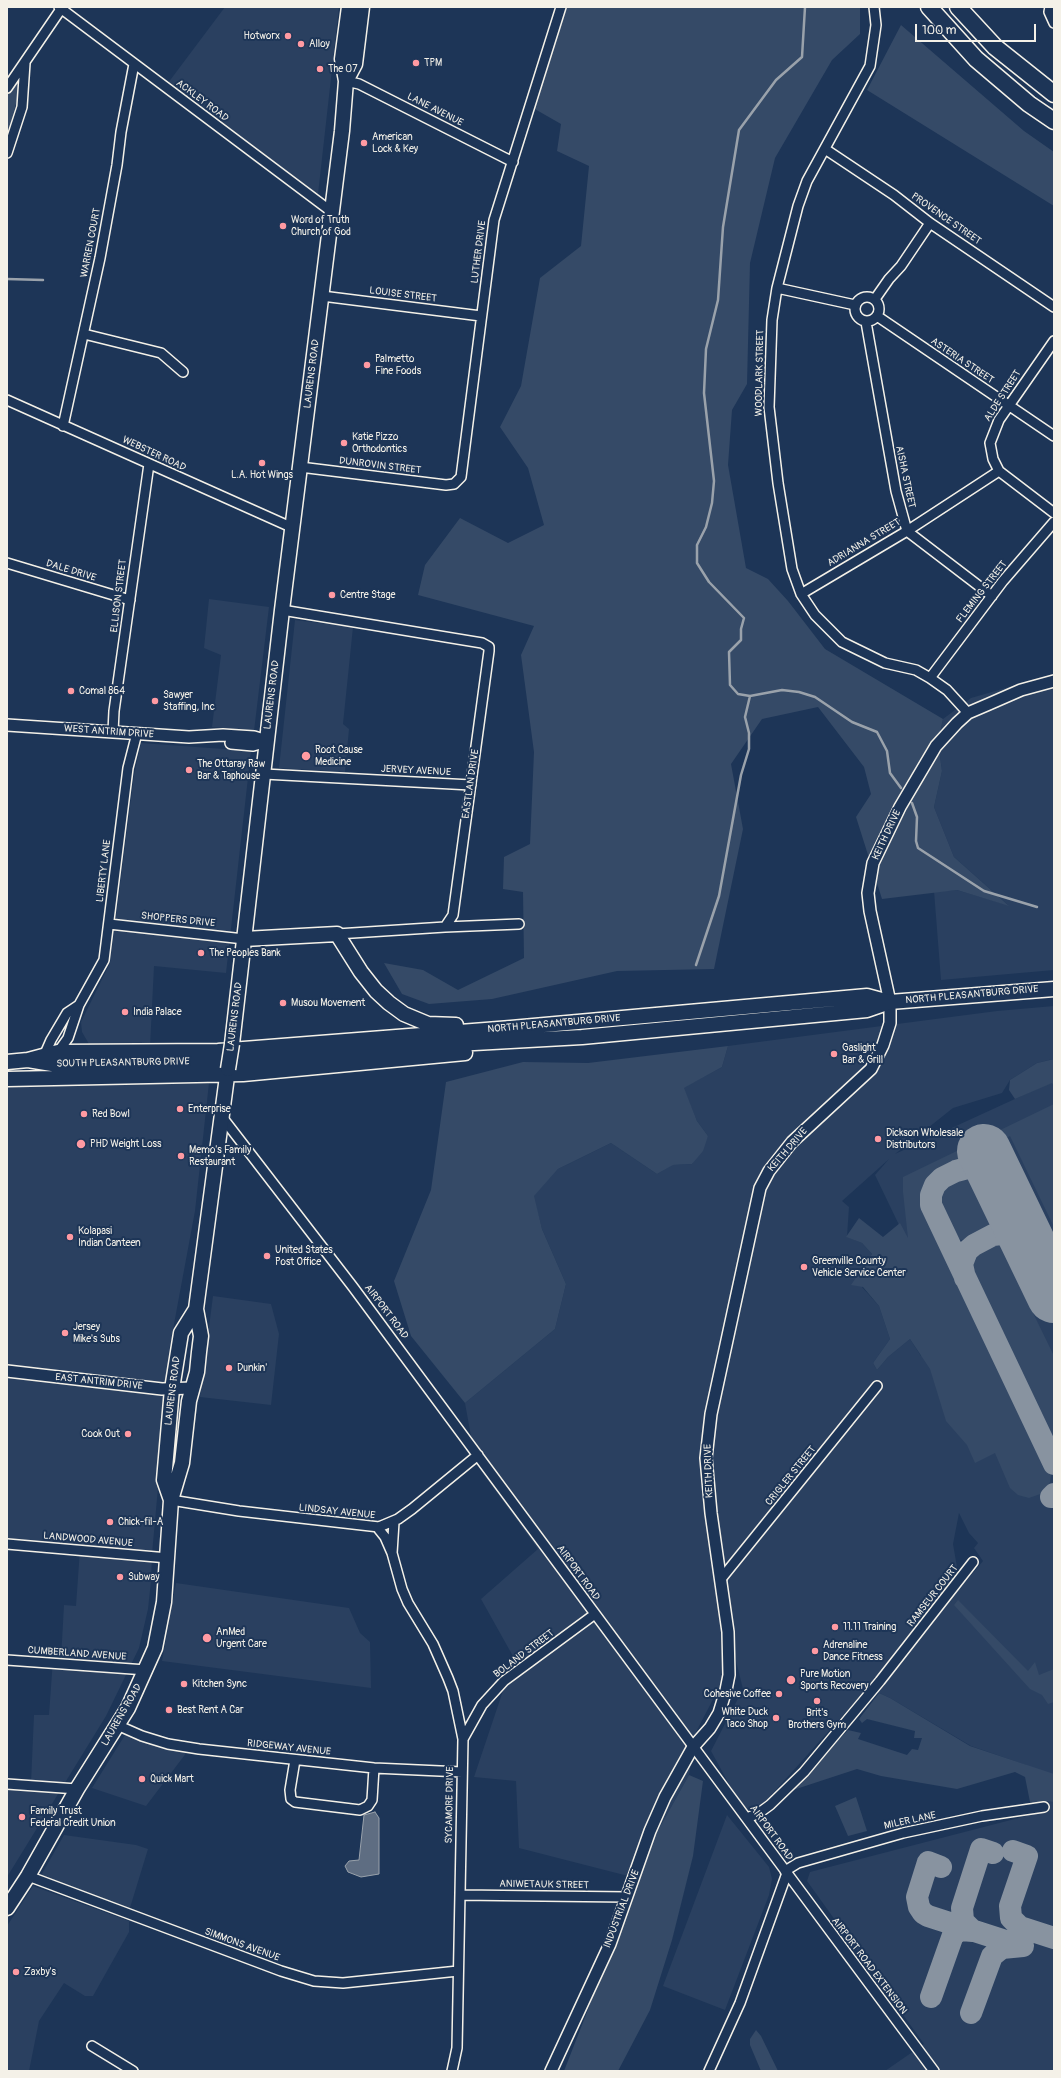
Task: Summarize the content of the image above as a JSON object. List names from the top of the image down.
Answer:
{
  "streets": {
    "main road": ["LAURENS ROAD", "NORTH PLEASANTBURG DRIVE", "SOUTH PLEASANTBURG DRIVE"],
    "street": [
      "ACKLEY ROAD",
      "LANE AVENUE",
      "PROVENCE STREET",
      "WARREN COURT",
      "LUTHER DRIVE",
      "LOUISE STREET",
      "ASTERIA STREET",
      "WOODLARK STREET",
      "ALDE STREET",
      "WEBSTER ROAD",
      "DUNROVIN STREET",
      "AISHA STREET",
      "ADRIANNA STREET",
      "DALE DRIVE",
      "FLEMING STREET",
      "ELLISON STREET",
      "WEST ANTRIM DRIVE",
      "JERVEY AVENUE",
      "EASTLAN DRIVE",
      "KEITH DRIVE",
      "LIBERTY LANE",
      "SHOPPERS DRIVE",
      "AIRPORT ROAD",
      "EAST ANTRIM DRIVE",
      "CRIGLER STREET",
      "LINDSAY AVENUE",
      "LANDWOOD AVENUE",
      "RAMSEUR COURT",
      "CUMBERLAND AVENUE",
      "BOLAND STREET",
      "RIDGEWAY AVENUE",
      "SYCAMORE DRIVE",
      "MILER LANE",
      "ANIWETAUK STREET",
      "INDUSTRIAL DRIVE",
      "SIMMONS AVENUE",
      "AIRPORT ROAD EXTENSION"
    ]
  },
  "crossings": [
    ["ACKLEY ROAD", "WARREN COURT"],
    ["ACKLEY ROAD", "LAURENS ROAD"],
    ["LANE AVENUE", "LUTHER DRIVE"],
    ["LANE AVENUE", "LAURENS ROAD"],
    ["PROVENCE STREET", "WOODLARK STREET"],
    ["WARREN COURT", "WEBSTER ROAD"],
    ["LUTHER DRIVE", "LOUISE STREET"],
    ["LUTHER DRIVE", "DUNROVIN STREET"],
    ["LOUISE STREET", "LAURENS ROAD"],
    ["ASTERIA STREET", "ALDE STREET"],
    ["ASTERIA STREET", "AISHA STREET"],
    ["WOODLARK STREET", "ADRIANNA STREET"],
    ["WOODLARK STREET", "FLEMING STREET"],
    ["WOODLARK STREET", "KEITH DRIVE"],
    ["LAURENS ROAD", "WEBSTER ROAD"],
    ["LAURENS ROAD", "DUNROVIN STREET"],
    ["LAURENS ROAD", "WEST ANTRIM DRIVE"],
    ["LAURENS ROAD", "JERVEY AVENUE"],
    ["LAURENS ROAD", "EASTLAN DRIVE"],
    ["LAURENS ROAD", "SHOPPERS DRIVE"],
    ["LAURENS ROAD", "NORTH PLEASANTBURG DRIVE"],
    ["LAURENS ROAD", "SOUTH PLEASANTBURG DRIVE"],
    ["LAURENS ROAD", "AIRPORT ROAD"],
    ["LAURENS ROAD", "EAST ANTRIM DRIVE"],
    ["LAURENS ROAD", "LINDSAY AVENUE"],
    ["LAURENS ROAD", "LANDWOOD AVENUE"],
    ["LAURENS ROAD", "CUMBERLAND AVENUE"],
    ["LAURENS ROAD", "RIDGEWAY AVENUE"],
    ["LAURENS ROAD", "SIMMONS AVENUE"],
    ["ALDE STREET", "ADRIANNA STREET"],
    ["WEBSTER ROAD", "ELLISON STREET"],
    ["AISHA STREET", "ADRIANNA STREET"],
    ["DALE DRIVE", "ELLISON STREET"],
    ["ELLISON STREET", "WEST ANTRIM DRIVE"],
    ["WEST ANTRIM DRIVE", "LIBERTY LANE"],
    ["JERVEY AVENUE", "EASTLAN DRIVE"],
    ["KEITH DRIVE", "NORTH PLEASANTBURG DRIVE"],
    ["KEITH DRIVE", "AIRPORT ROAD"],
    ["KEITH DRIVE", "CRIGLER STREET"],
    ["KEITH DRIVE", "INDUSTRIAL DRIVE"],
    ["LIBERTY LANE", "SHOPPERS DRIVE"],
    ["LIBERTY LANE", "SOUTH PLEASANTBURG DRIVE"],
    ["NORTH PLEASANTBURG DRIVE", "SOUTH PLEASANTBURG DRIVE"],
    ["AIRPORT ROAD", "LINDSAY AVENUE"],
    ["AIRPORT ROAD", "RAMSEUR COURT"],
    ["AIRPORT ROAD", "BOLAND STREET"],
    ["AIRPORT ROAD", "MILER LANE"],
    ["AIRPORT ROAD", "INDUSTRIAL DRIVE"],
    ["AIRPORT ROAD", "AIRPORT ROAD EXTENSION"],
    ["LINDSAY AVENUE", "SYCAMORE DRIVE"],
    ["BOLAND STREET", "SYCAMORE DRIVE"],
    ["RIDGEWAY AVENUE", "SYCAMORE DRIVE"],
    ["SYCAMORE DRIVE", "ANIWETAUK STREET"],
    ["SYCAMORE DRIVE", "SIMMONS AVENUE"],
    ["MILER LANE", "AIRPORT ROAD EXTENSION"],
    ["ANIWETAUK STREET", "INDUSTRIAL DRIVE"]
  ],
  "places": [
    "Hotworx",
    "Alloy",
    "TPM",
    "The 07",
    "American Lock & Key",
    "Word of Truth Church of God",
    "Palmetto Fine Foods",
    "Katie Pizzo Orthodontics",
    "L.A. Hot Wings",
    "Centre Stage",
    "Comal 864",
    "Sawyer Staffing, Inc",
    "Root Cause Medicine",
    "The Ottaray Raw Bar & Taphouse",
    "The Peoples Bank",
    "Musou Movement",
    "India Palace",
    "Gaslight Bar & Grill",
    "Enterprise",
    "Red Bowl",
    "Dickson Wholesale Distributors",
    "PHD Weight Loss",
    "Memo's Family Restaurant",
    "Kolapasi Indian Canteen",
    "United States Post Office",
    "Greenville County Vehicle Service Center",
    "Jersey Mike's Subs",
    "Dunkin'",
    "Cook Out",
    "Chick-fil-A",
    "Subway",
    "11.11 Training",
    "AnMed Urgent Care",
    "Adrenaline Dance Fitness",
    "Pure Motion Sports Recovery",
    "Kitchen Sync",
    "Cohesive Coffee",
    "Brit's Brothers Gym",
    "Best Rent A Car",
    "White Duck Taco Shop",
    "Quick Mart",
    "Family Trust Federal Credit Union",
    "Zaxby's"
  ],
  "scale_bar": "100 m"
}
